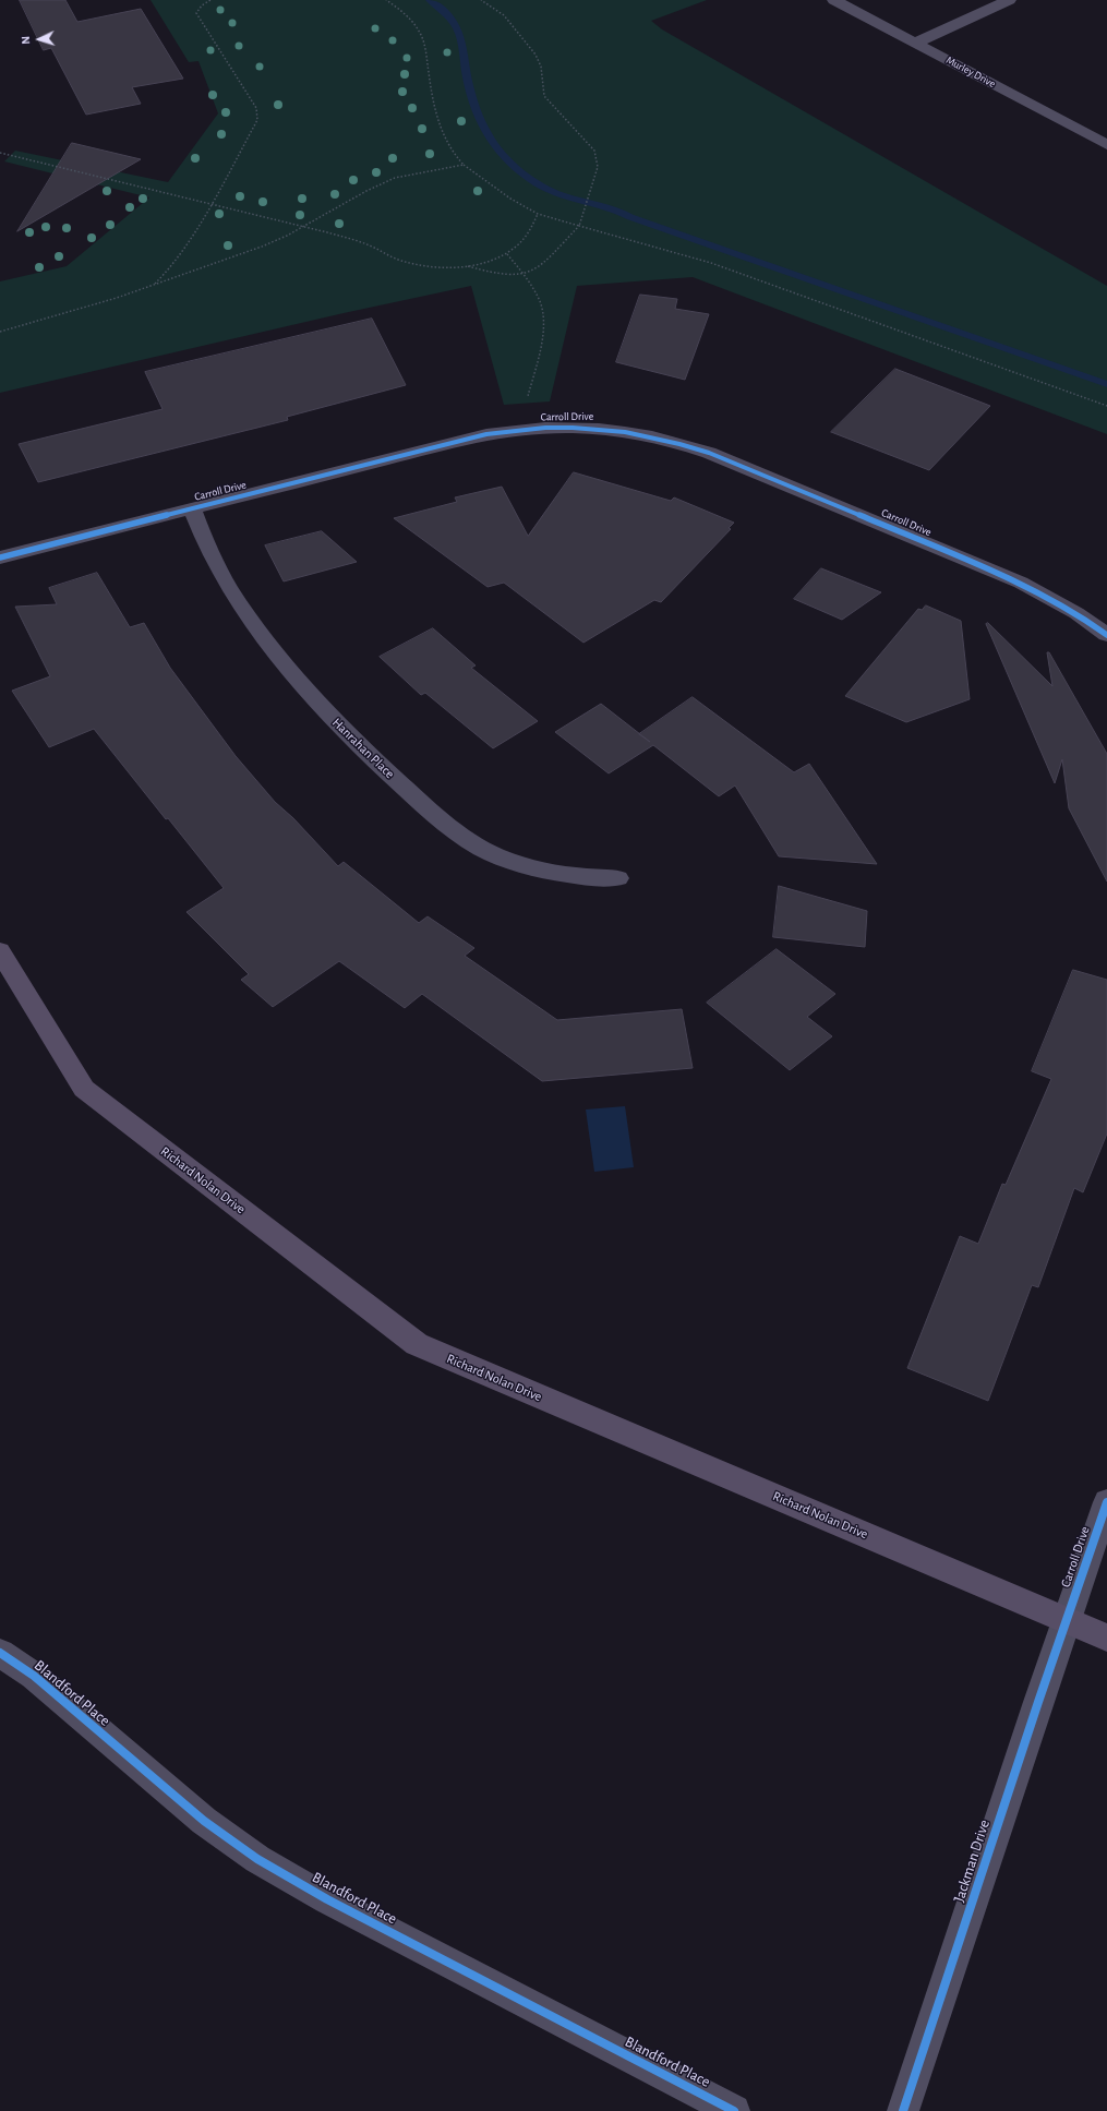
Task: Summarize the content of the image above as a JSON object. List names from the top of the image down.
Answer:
{
  "streets": {
    "main road": ["Richard Nolan Drive"],
    "street": [
      "Murley Drive",
      "Carroll Drive",
      "Hanrahan Place",
      "Blandford Place",
      "Jackman Drive"
    ]
  },
  "crossings": [
    ["Carroll Drive", "Hanrahan Place"],
    ["Carroll Drive", "Richard Nolan Drive"],
    ["Carroll Drive", "Jackman Drive"],
    ["Richard Nolan Drive", "Jackman Drive"]
  ],
  "north": "left"
}
